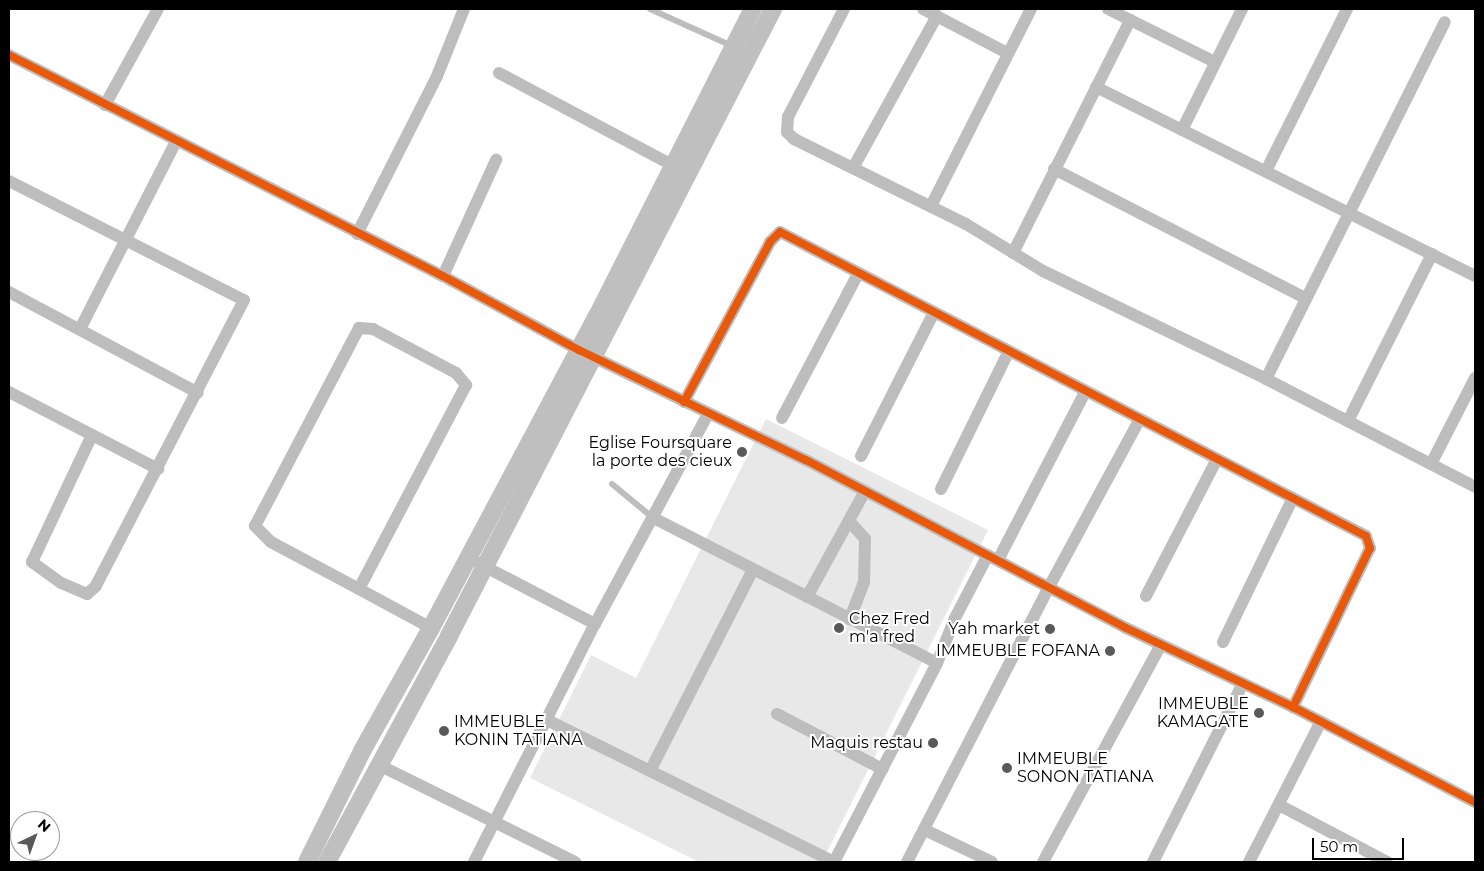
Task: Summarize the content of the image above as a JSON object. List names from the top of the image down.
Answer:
{
  "places": [
    "Eglise Foursquare la porte des cieux",
    "Chez Fred m'a fred",
    "Yah market",
    "IMMEUBLE FOFANA",
    "IMMEUBLE KAMAGATE",
    "IMMEUBLE KONIN TATIANA",
    "Maquis restau",
    "IMMEUBLE SONON TATIANA"
  ],
  "scale_bar": "50 m",
  "north": "top right"
}
